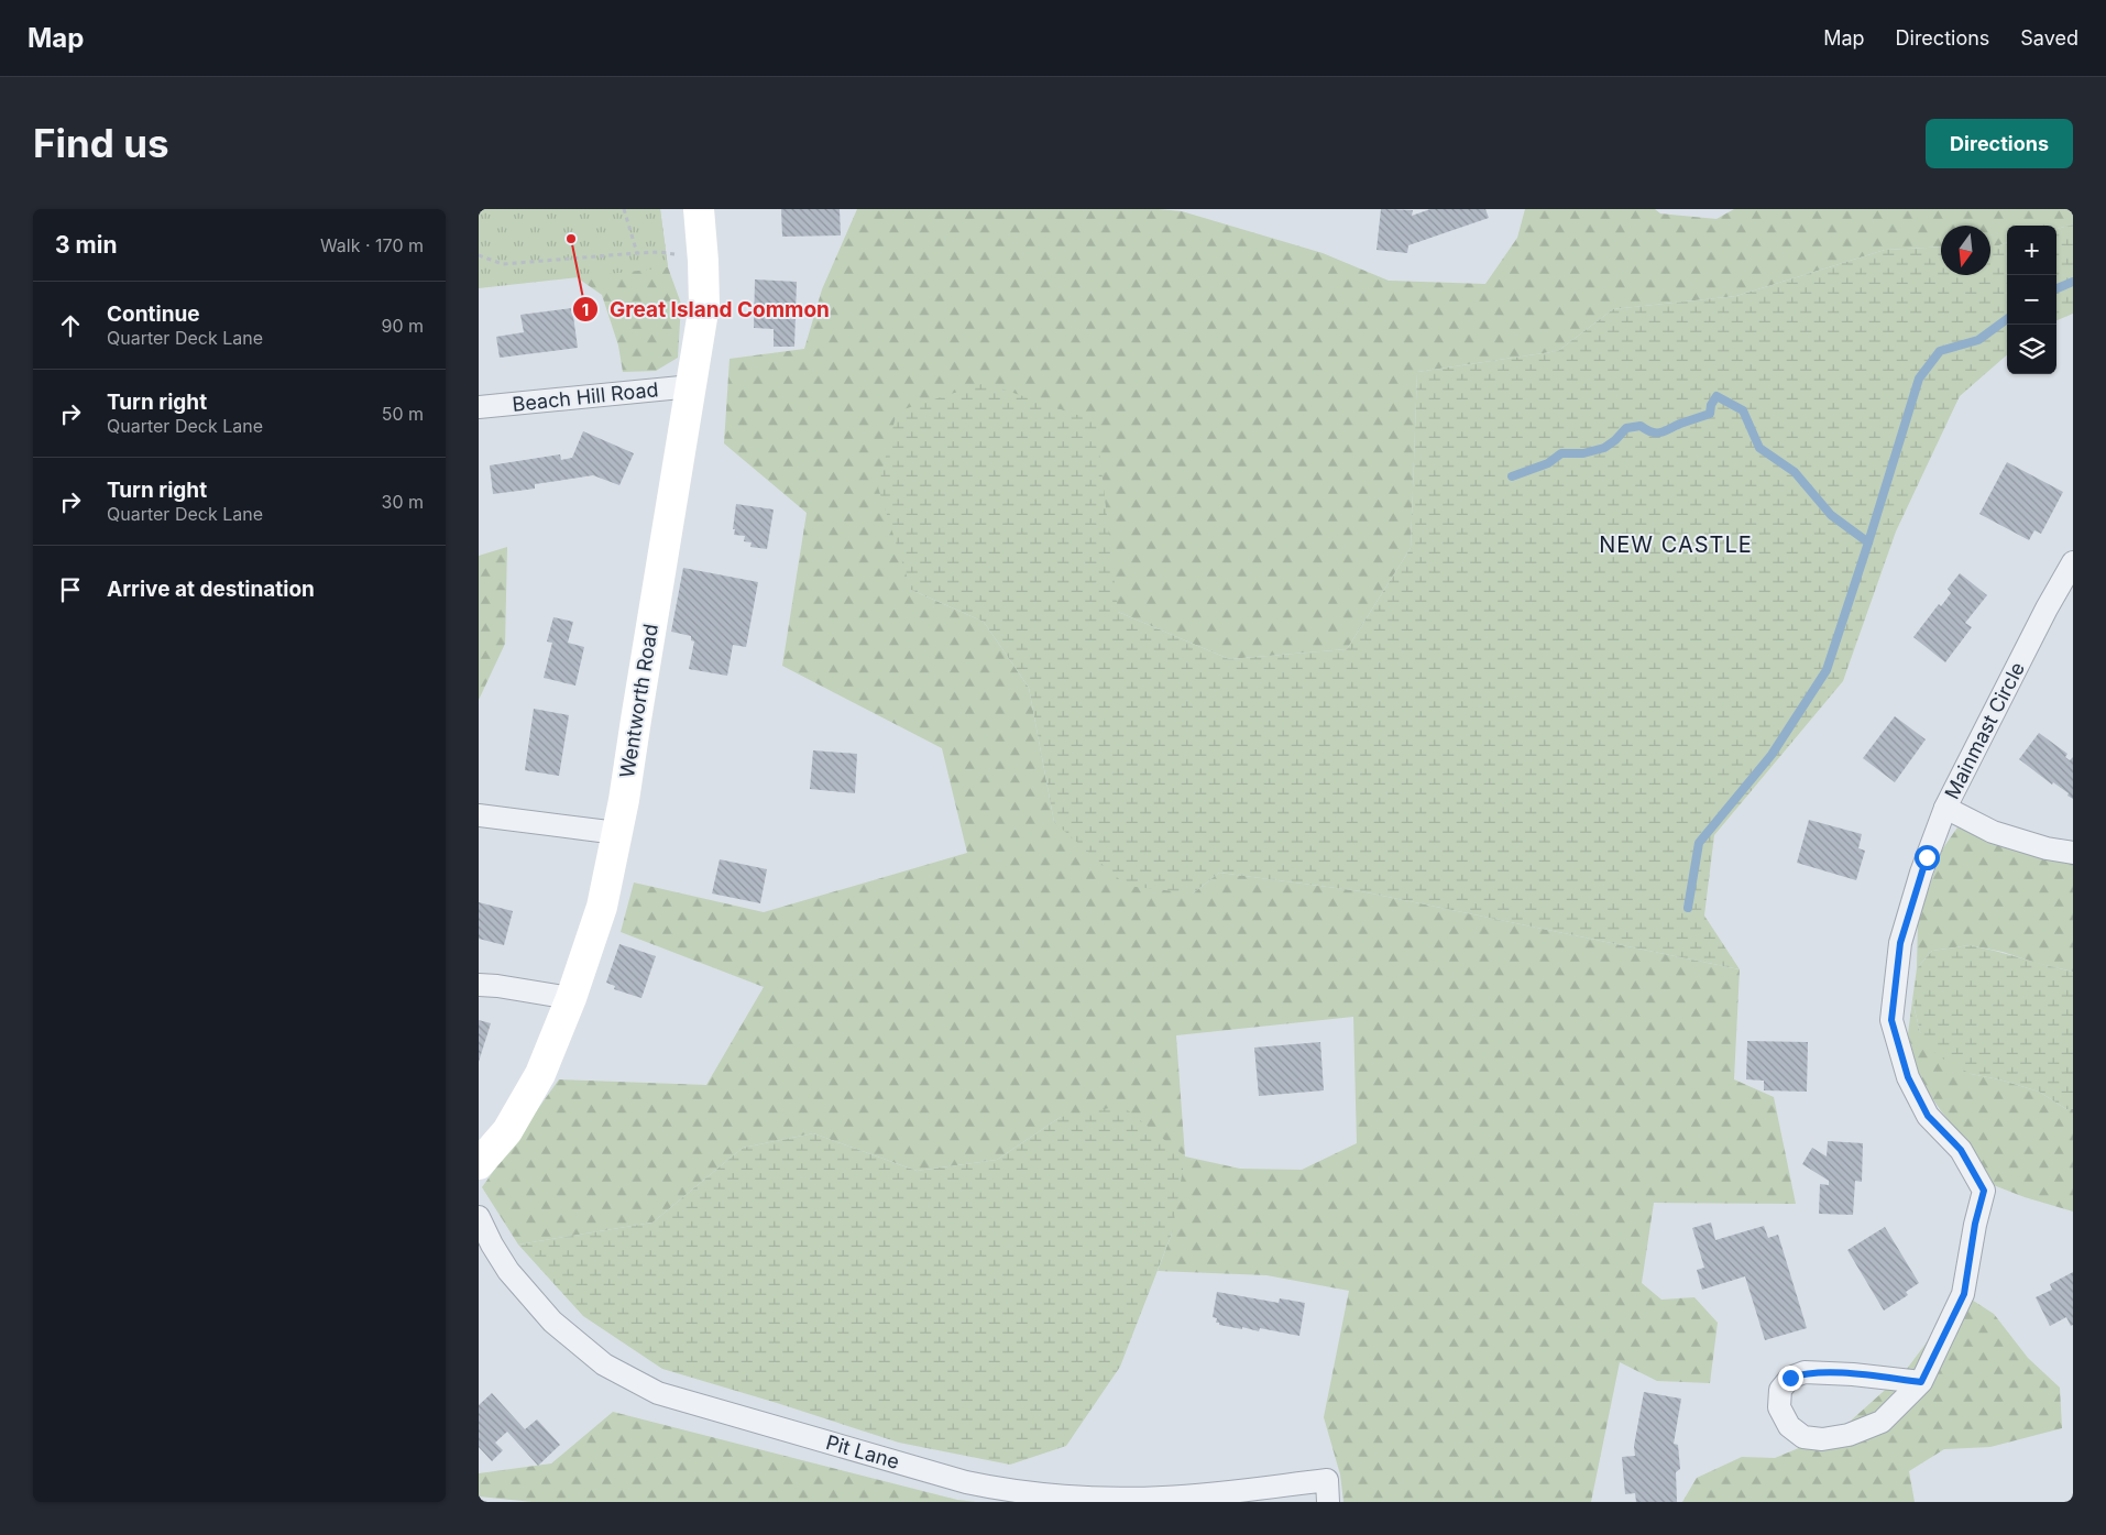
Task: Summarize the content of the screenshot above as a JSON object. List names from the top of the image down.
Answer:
{
  "streets": {
    "main road": ["Wentworth Road"],
    "street": ["Beach Hill Road", "Mainmast Circle", "Pit Lane"]
  },
  "crossings": [
    ["Beach Hill Road", "Wentworth Road"]
  ],
  "districts": ["NEW CASTLE"],
  "places": ["Great Island Common"],
  "north": "bottom",
  "page": {
    "header": "Map",
    "nav": ["Map", "Directions", "Saved"],
    "buttons": "Directions",
    "title": "Find us",
    "heading": ["3 min", "Walk · 170 m"],
    "map_buttons": ["+", "−"],
    "list": [
      ["Continue", "Quarter Deck Lane", "90 m"],
      ["Turn right", "Quarter Deck Lane", "50 m"],
      ["Turn right", "Quarter Deck Lane", "30 m"],
      "Arrive at destination"
    ]
  }
}
